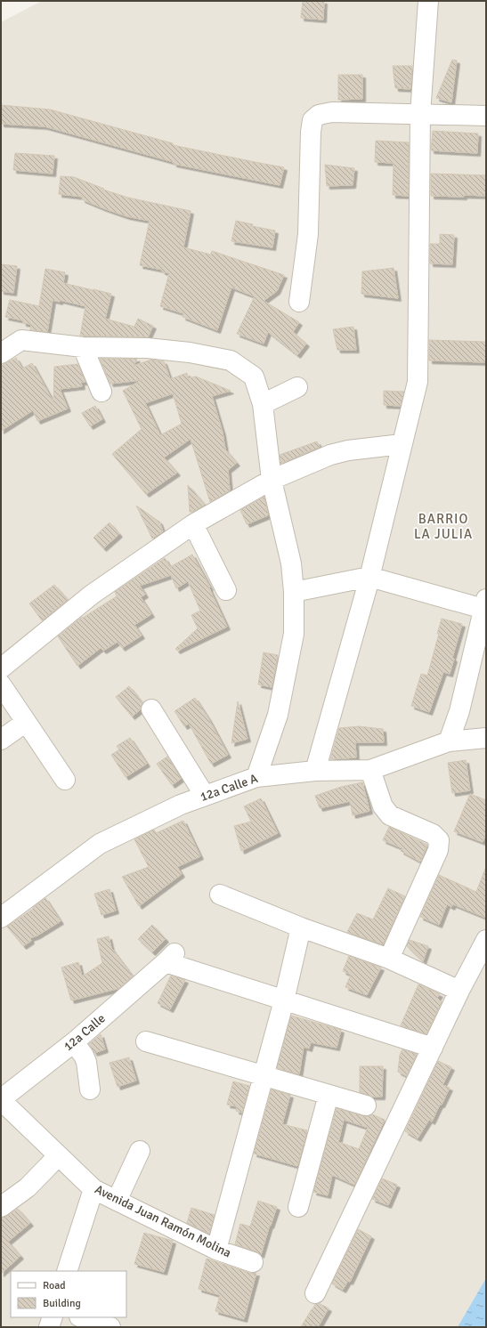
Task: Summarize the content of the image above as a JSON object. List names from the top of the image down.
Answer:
{
  "streets": {
    "street": ["12a Calle A", "12a Calle", "Avenida Juan Ramón Molina"]
  },
  "crossings": [
    ["12a Calle", "Avenida Juan Ramón Molina"]
  ],
  "districts": ["BARRIO LA JULIA"],
  "legend": ["Road", "Building"]
}
